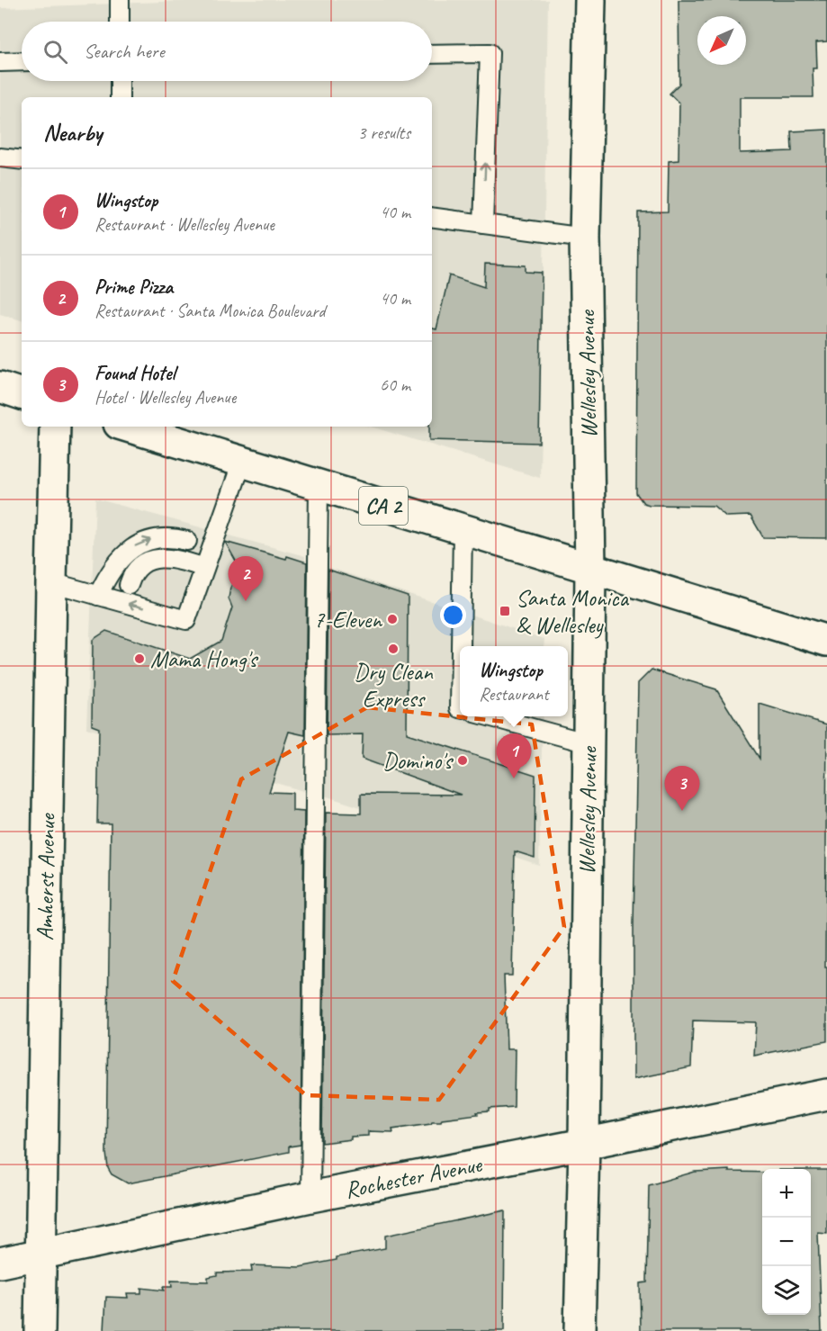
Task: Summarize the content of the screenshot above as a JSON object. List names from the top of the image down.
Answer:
{
  "streets": {
    "street": [
      "Wellesley Avenue",
      "CA 2",
      "Amherst Avenue",
      "Rochester Avenue"
    ]
  },
  "crossings": [
    ["Wellesley Avenue", "CA 2"],
    ["Wellesley Avenue", "Rochester Avenue"],
    ["Amherst Avenue", "Rochester Avenue"]
  ],
  "places": {
    "transit": ["Santa Monica & Wellesley"],
    "other": [
      "7-Eleven",
      "Dry Clean Express",
      "Mama Hong's",
      "Domino's"
    ]
  },
  "north": "bottom left",
  "page": {
    "search": "Search here",
    "heading": ["Nearby", "3 results"],
    "list": [
      {
        "mark": "1",
        "name": "Wingstop",
        "note": "Restaurant · Wellesley Avenue",
        "value": "40 m"
      },
      {
        "mark": "2",
        "name": "Prime Pizza",
        "note": "Restaurant · Santa Monica Boulevard",
        "value": "40 m"
      },
      {
        "mark": "3",
        "name": "Found Hotel",
        "note": "Hotel · Wellesley Avenue",
        "value": "60 m"
      }
    ],
    "pins": ["2", "1", "3"],
    "popup": ["Wingstop", "Restaurant"],
    "map_buttons": ["+", "−"]
  }
}
